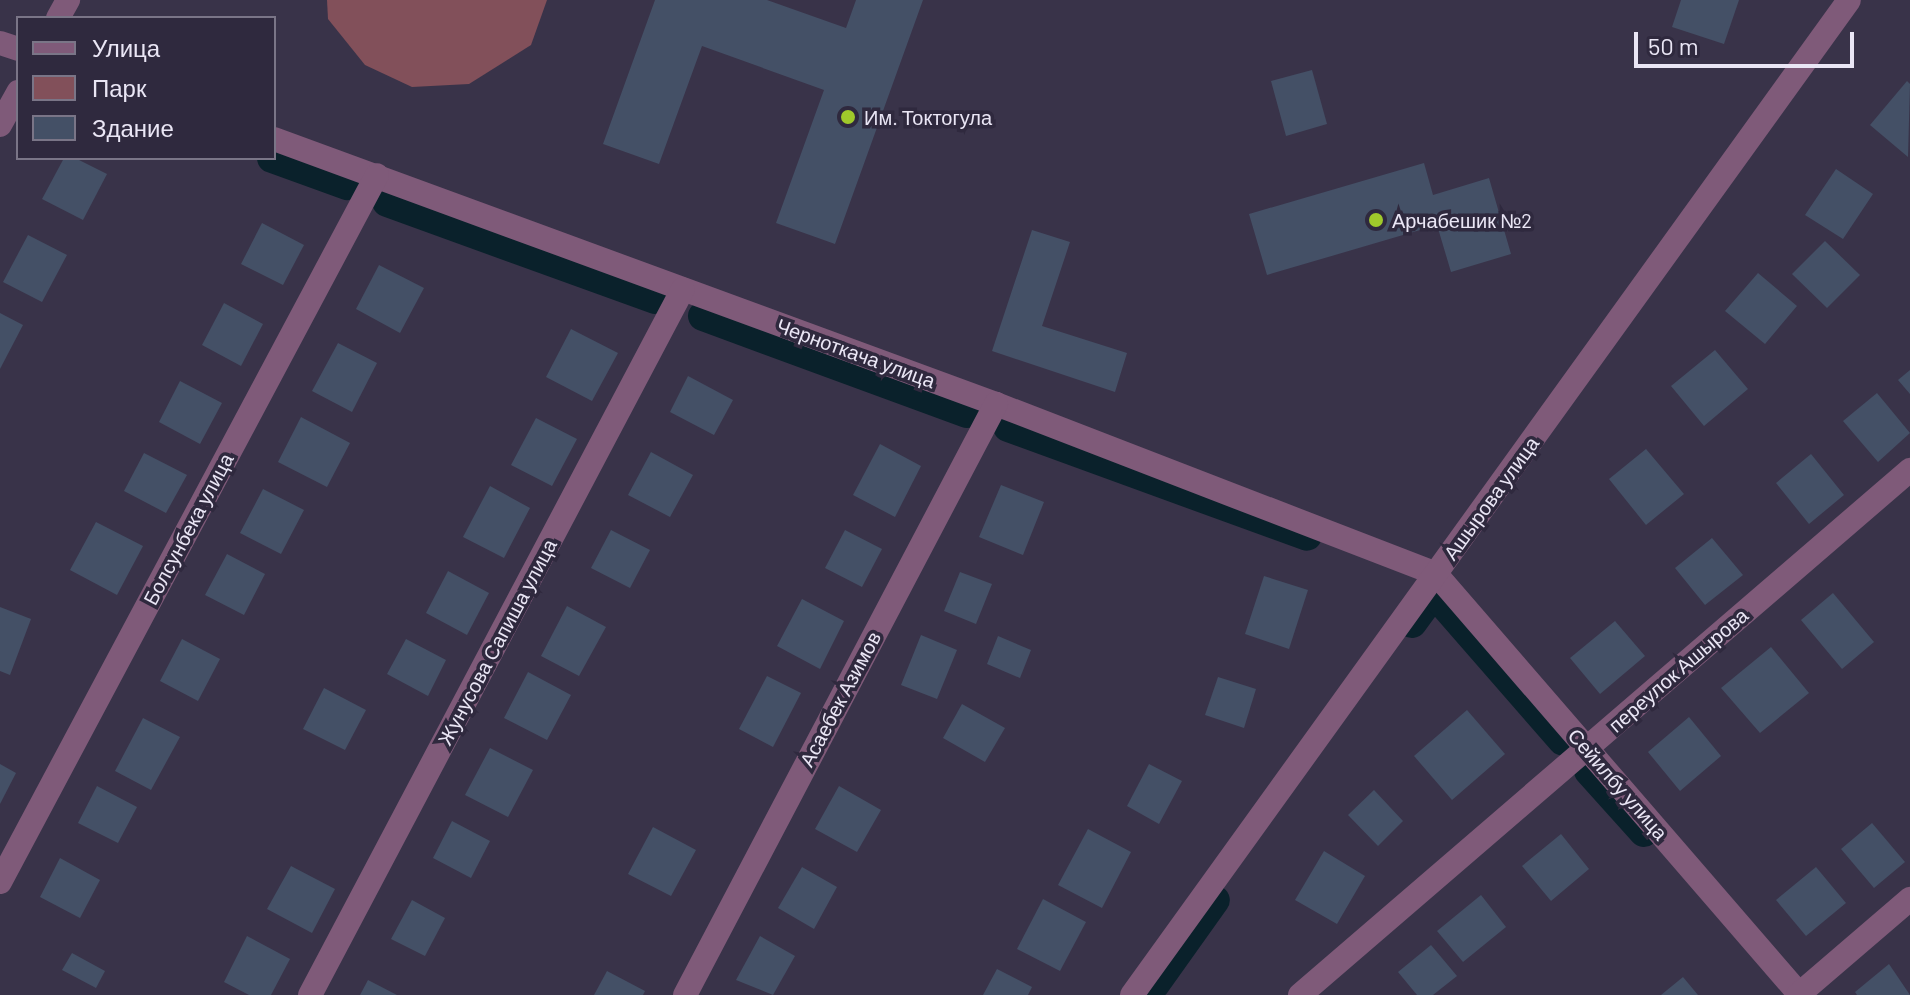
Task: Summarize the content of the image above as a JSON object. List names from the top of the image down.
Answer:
{
  "streets": {
    "street": [
      "Черноткача улица",
      "Ашырова улица",
      "Болсунбека улица",
      "Жунусова Сапиша улица",
      "переулок Ашырова",
      "Асаебек Азимов",
      "Сейилбу улица"
    ]
  },
  "crossings": [
    ["Черноткача улица", "Ашырова улица"],
    ["Черноткача улица", "Болсунбека улица"],
    ["Черноткача улица", "Жунусова Сапиша улица"],
    ["Черноткача улица", "Асаебек Азимов"],
    ["Черноткача улица", "Сейилбу улица"],
    ["Ашырова улица", "Сейилбу улица"],
    ["переулок Ашырова", "Сейилбу улица"]
  ],
  "places": ["Им. Токтогула", "Арчабешик №2"],
  "legend": ["Улица", "Парк", "Здание"],
  "scale_bar": "50 m"
}
